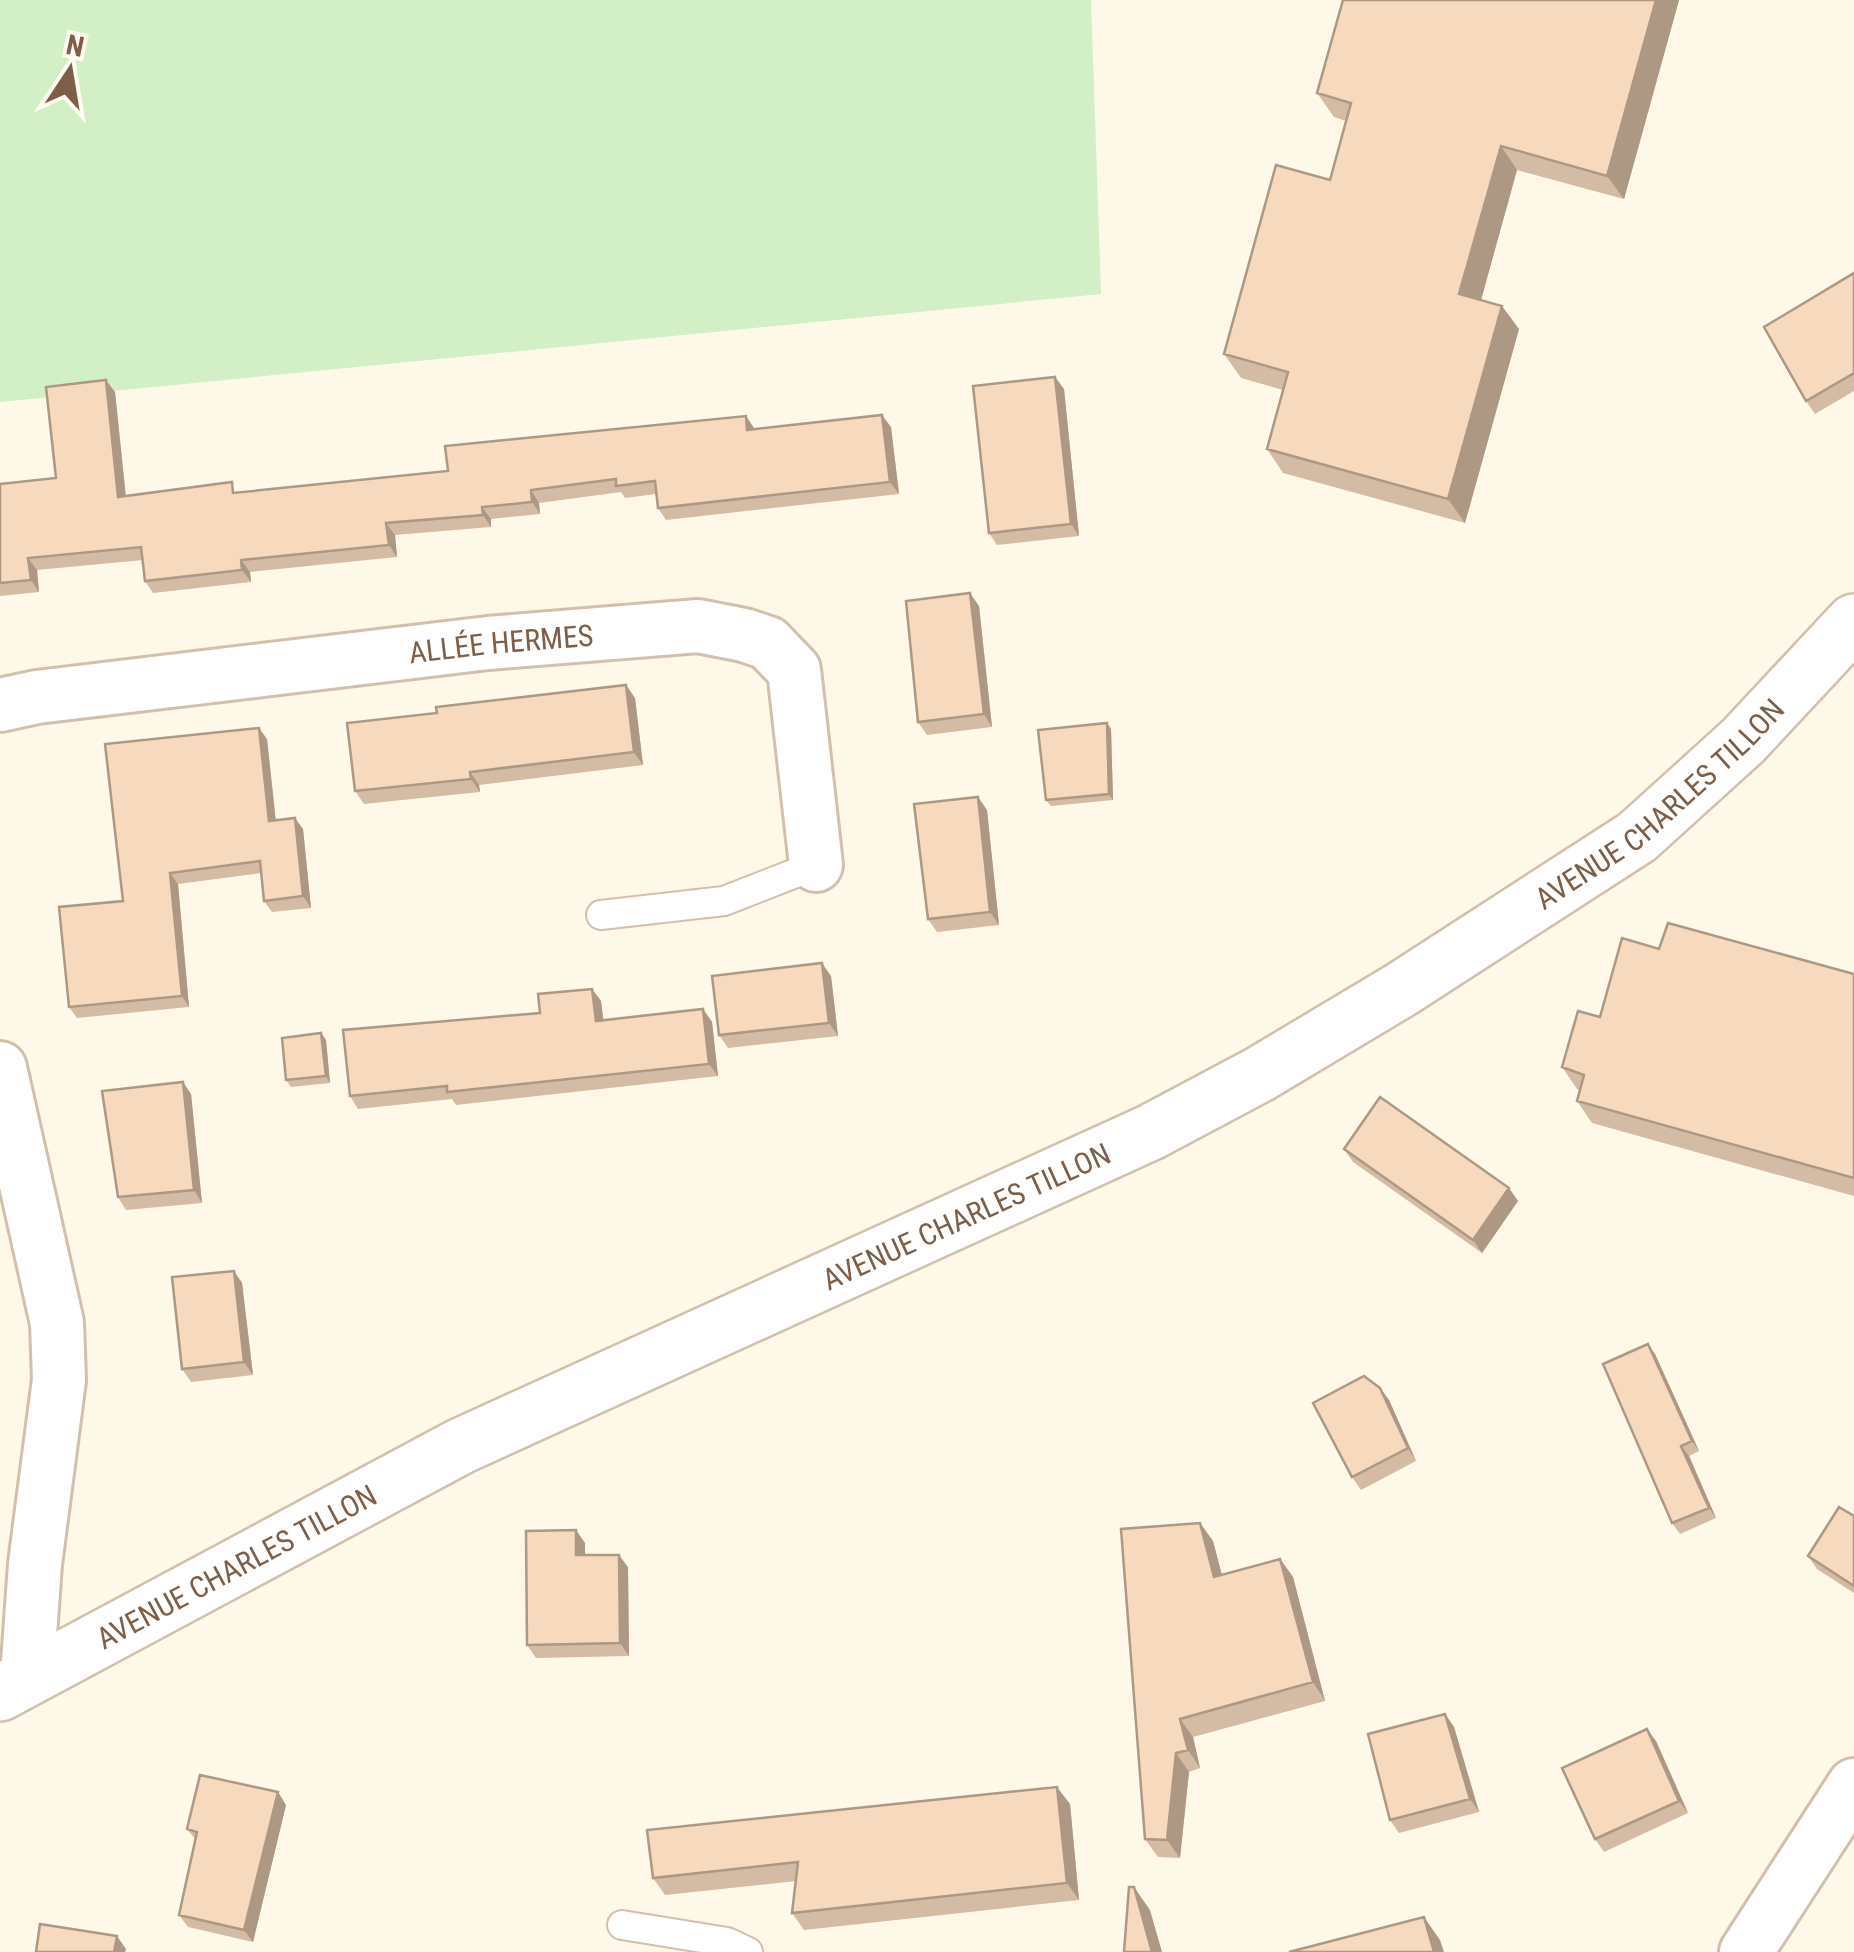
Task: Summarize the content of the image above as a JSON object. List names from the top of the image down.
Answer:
{
  "streets": {
    "street": ["ALLÉE HERMES", "AVENUE CHARLES TILLON"]
  },
  "north": "top"
}
